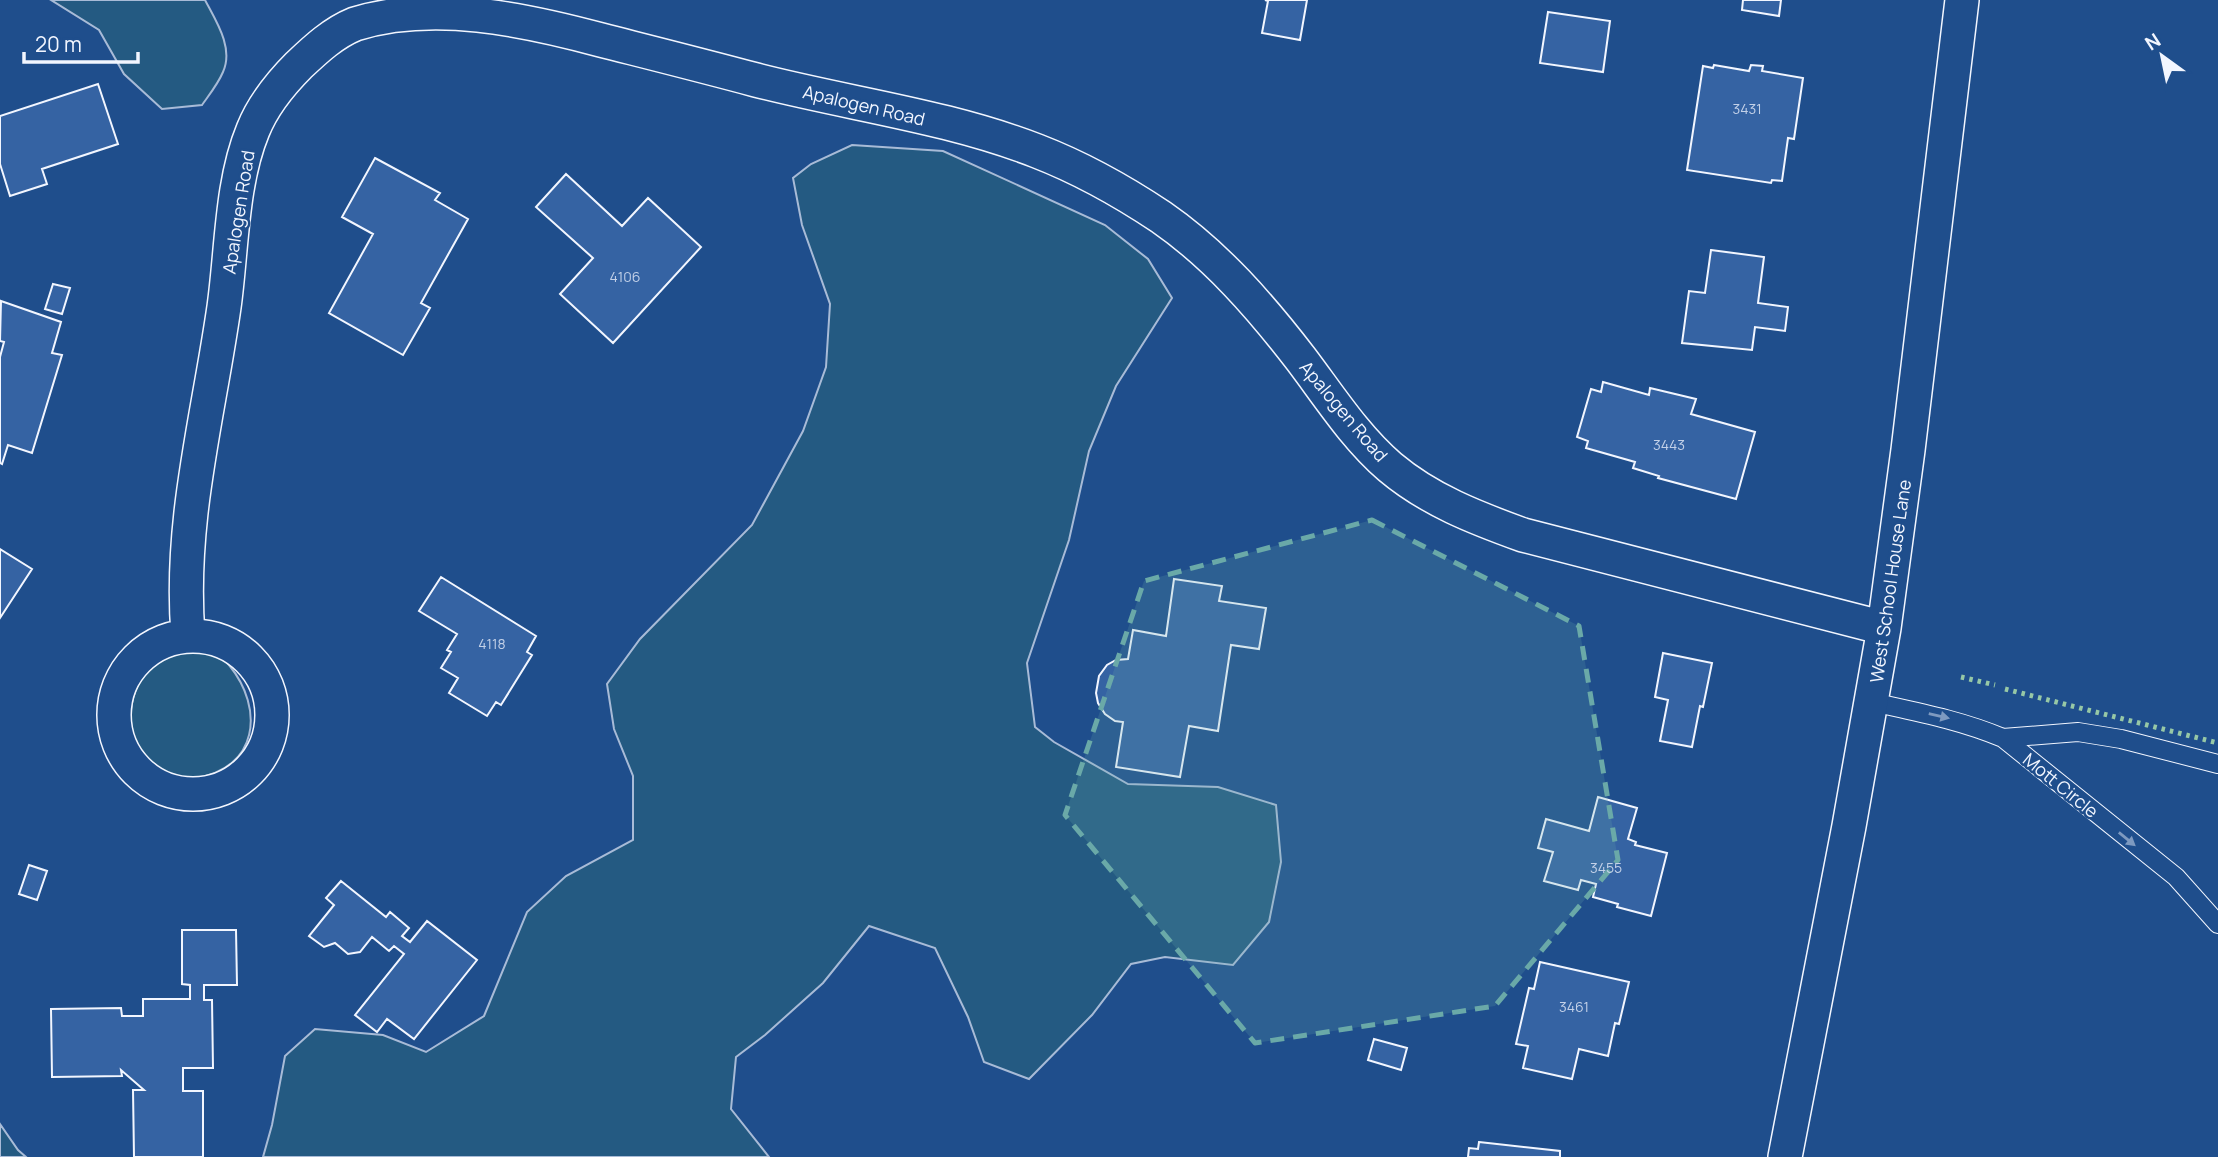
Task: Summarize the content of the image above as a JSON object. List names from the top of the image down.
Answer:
{
  "streets": {
    "street": ["Apalogen Road", "West School House Lane"],
    "lane": ["Mott Circle"]
  },
  "crossings": [
    ["Apalogen Road", "West School House Lane"],
    ["West School House Lane", "Mott Circle"]
  ],
  "one_way": ["Mott Circle"],
  "house_numbers": [
    "3431",
    "4106",
    "3443",
    "4118",
    "3455",
    "3461"
  ],
  "scale_bar": "20 m",
  "north": "top left"
}
